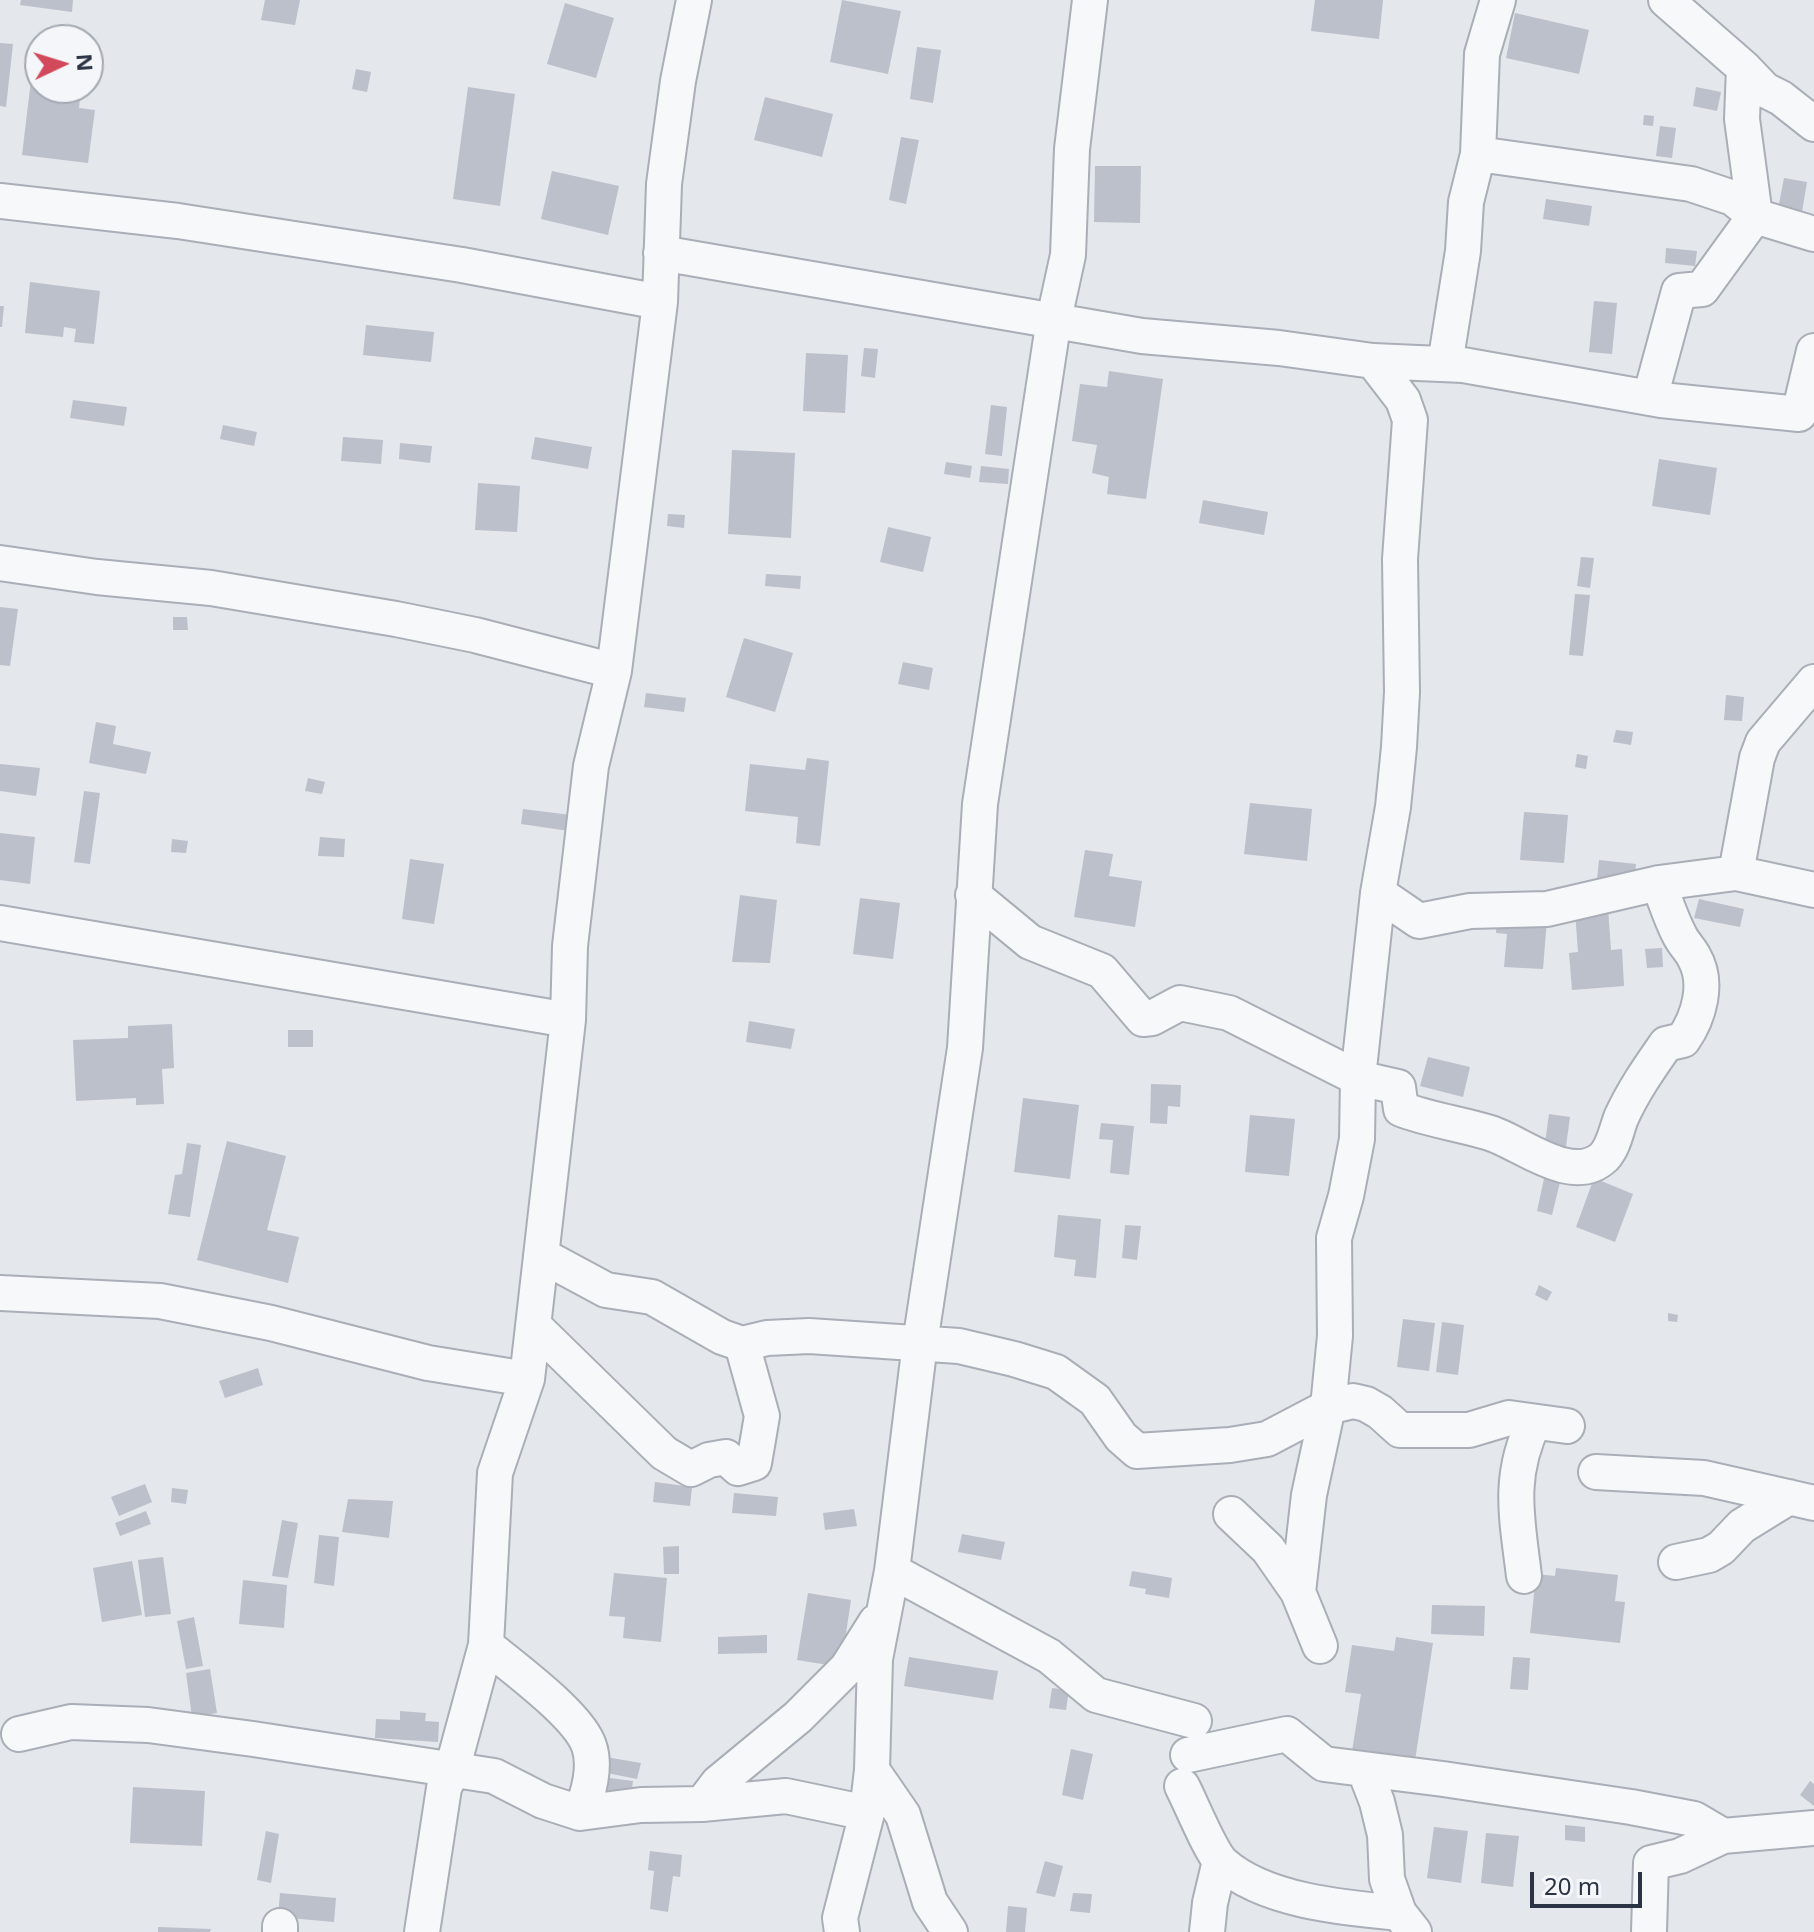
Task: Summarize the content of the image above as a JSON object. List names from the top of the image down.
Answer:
{
  "scale_bar": "20 m",
  "north": "right"
}
